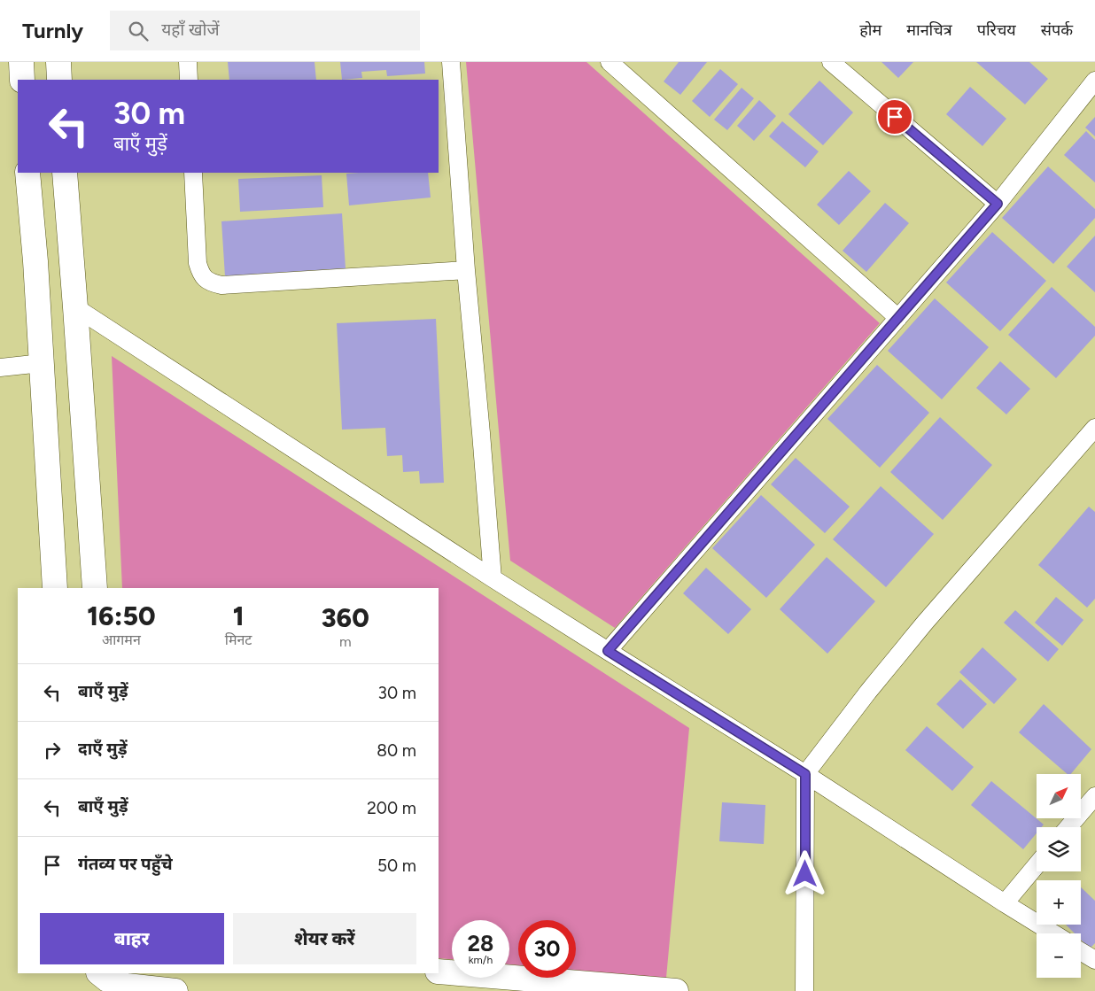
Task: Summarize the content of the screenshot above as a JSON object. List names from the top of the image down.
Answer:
{
  "north": "top right",
  "page": {
    "header": "Turnly",
    "search": "यहाँ खोजें",
    "nav": [
      "होम",
      "मानचित्र",
      "परिचय",
      "संपर्क"
    ],
    "turn": ["30 m", "बाएँ मुड़ें"],
    "eta": [
      "16:50",
      "आगमन",
      "1",
      "मिनट",
      "360",
      "m"
    ],
    "list": [
      {
        "name": "बाएँ मुड़ें",
        "value": "30 m"
      },
      {
        "name": "दाएँ मुड़ें",
        "value": "80 m"
      },
      {
        "name": "बाएँ मुड़ें",
        "value": "200 m"
      },
      {
        "name": "गंतव्य पर पहुँचे",
        "value": "50 m"
      }
    ],
    "map_buttons": ["+", "−"],
    "buttons": ["बाहर", "शेयर करें"],
    "speed": "28 km/h",
    "limit": "30"
  }
}
